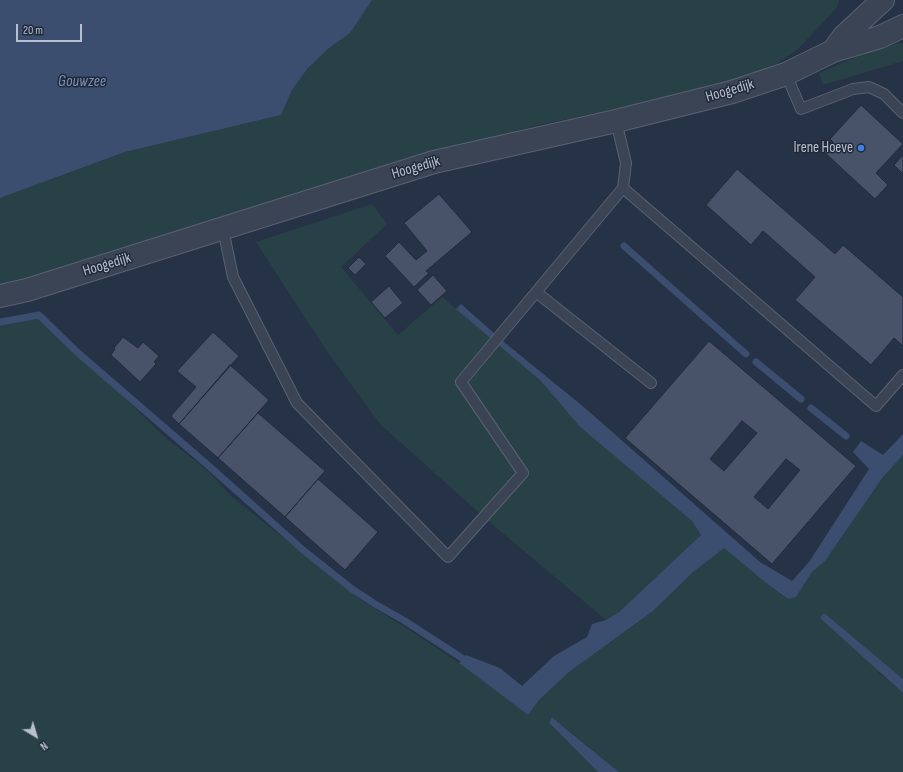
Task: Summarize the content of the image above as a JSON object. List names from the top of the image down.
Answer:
{
  "streets": {
    "street": ["Hoogedijk"]
  },
  "water": ["Gouwzee"],
  "places": ["Irene Hoeve"],
  "scale_bar": "20 m",
  "north": "bottom right"
}
